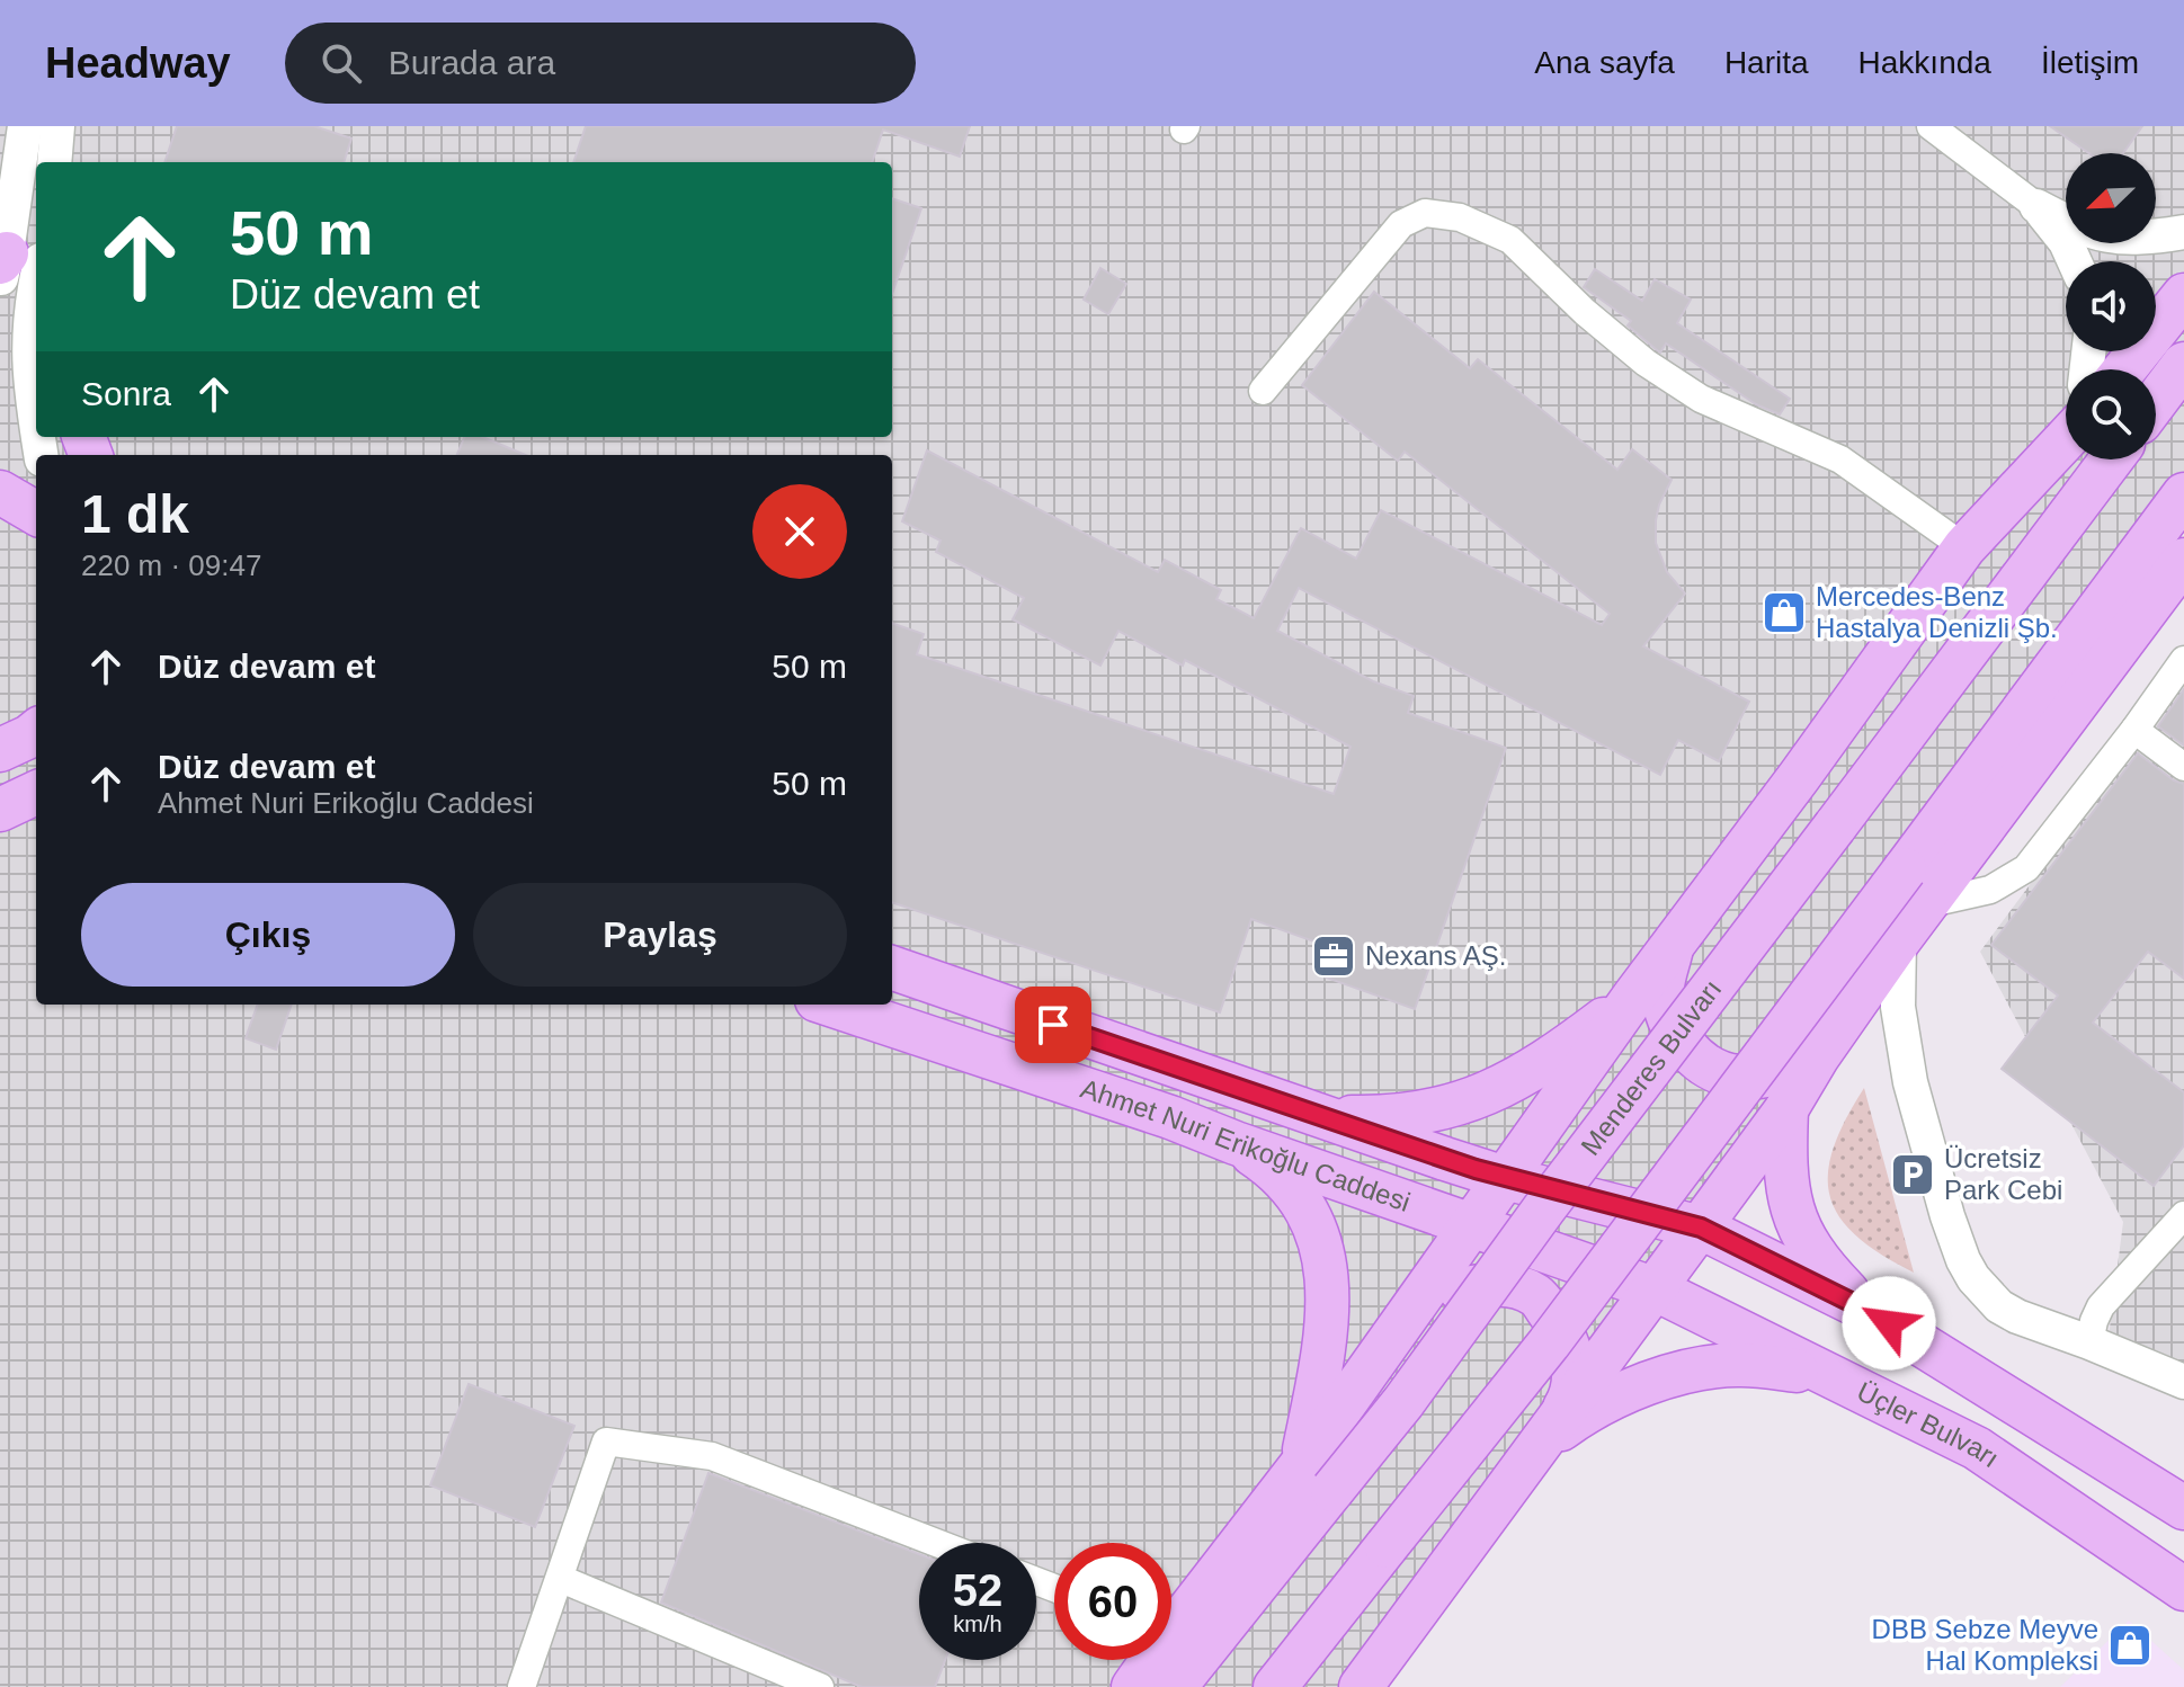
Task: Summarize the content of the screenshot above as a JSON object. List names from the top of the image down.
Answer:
{
  "streets": {
    "main road": ["Menderes Bulvarı", "Ahmet Nuri Erikoğlu Caddesi", "Üçler Bulvarı"]
  },
  "crossings": [
    ["Ahmet Nuri Erikoğlu Caddesi", "Üçler Bulvarı"]
  ],
  "places": {
    "shop": ["Mercedes-Benz Hastalya Denizli Şb.", "DBB Sebze Meyve Hal Kompleksi"],
    "office": ["Nexans AŞ."],
    "parking": ["Ücretsiz Park Cebi"]
  },
  "north": "bottom left",
  "page": {
    "header": "Headway",
    "search": "Burada ara",
    "nav": [
      "Ana sayfa",
      "Harita",
      "Hakkında",
      "İletişim"
    ],
    "turn": ["50 m", "Düz devam et"],
    "then": "Sonra",
    "heading": ["1 dk", "220 m · 09:47"],
    "list": [
      {
        "name": "Düz devam et",
        "value": "50 m"
      },
      {
        "name": "Düz devam et",
        "note": "Ahmet Nuri Erikoğlu Caddesi",
        "value": "50 m"
      }
    ],
    "buttons": ["Çıkış", "Paylaş"],
    "speed": "52 km/h",
    "limit": "60"
  }
}
